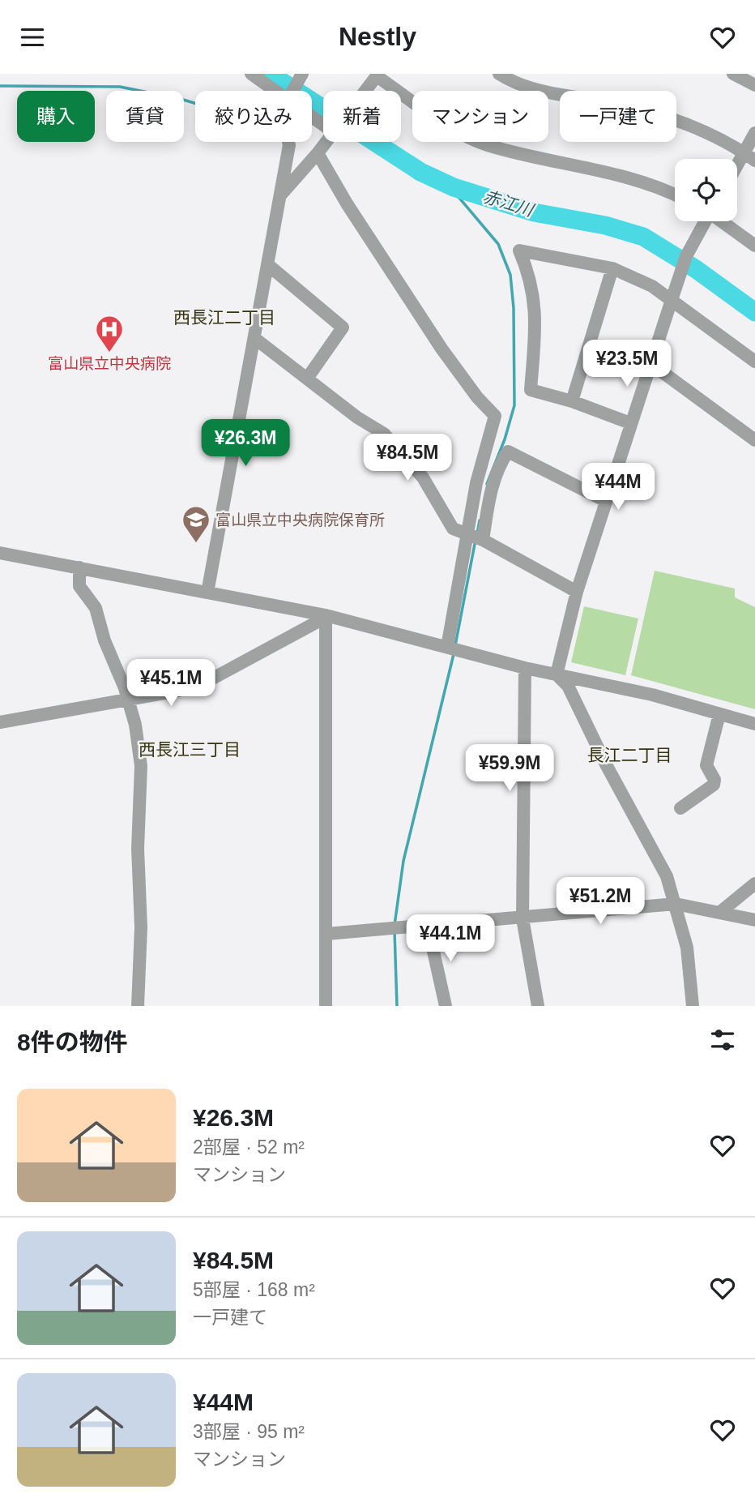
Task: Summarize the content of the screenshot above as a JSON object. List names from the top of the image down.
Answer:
{
  "districts": ["西長江二丁目", "西長江三丁目", "長江二丁目"],
  "water": ["赤江川"],
  "places": {
    "hospital": ["富山県立中央病院"],
    "school or university": ["富山県立中央病院保育所"]
  },
  "page": {
    "header": "Nestly",
    "chip": [
      "購入",
      "賃貸",
      "絞り込み",
      "新着",
      "マンション",
      "一戸建て"
    ],
    "price": [
      "¥23.5M",
      "¥26.3M",
      "¥84.5M",
      "¥44M",
      "¥45.1M",
      "¥59.9M",
      "¥51.2M",
      "¥44.1M"
    ],
    "heading": "8件の物件",
    "list": [
      {
        "name": "¥26.3M",
        "note": "2部屋 · 52 m² · マンション"
      },
      {
        "name": "¥84.5M",
        "note": "5部屋 · 168 m² · 一戸建て"
      },
      {
        "name": "¥44M",
        "note": "3部屋 · 95 m² · マンション"
      }
    ]
  }
}
